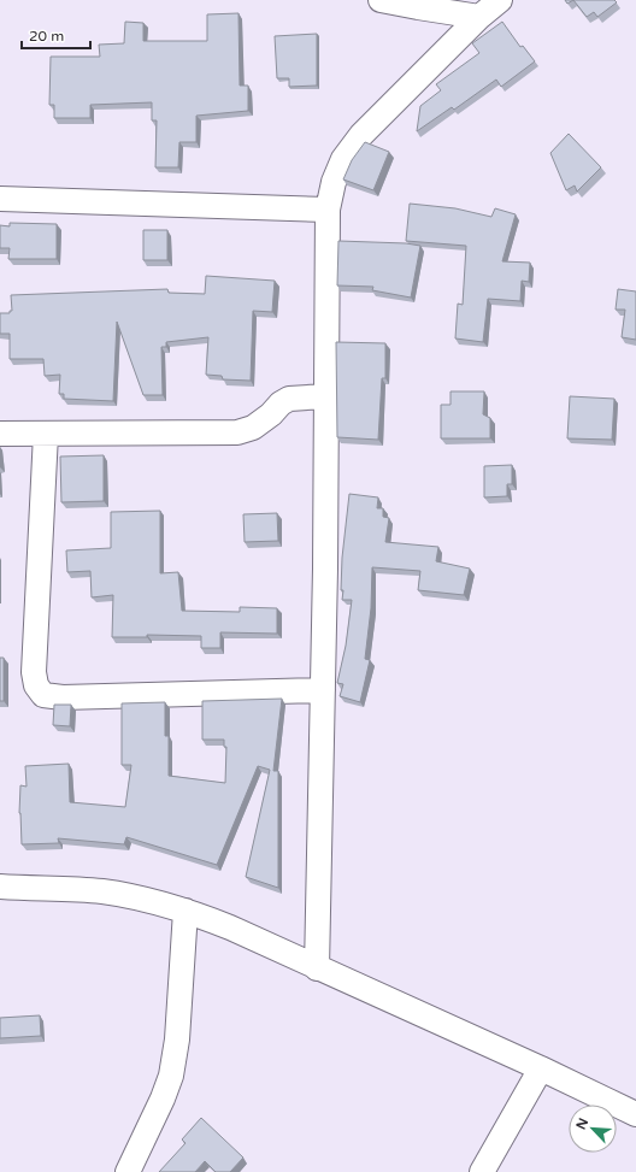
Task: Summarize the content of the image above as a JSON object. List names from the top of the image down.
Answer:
{
  "scale_bar": "20 m",
  "north": "top left"
}
